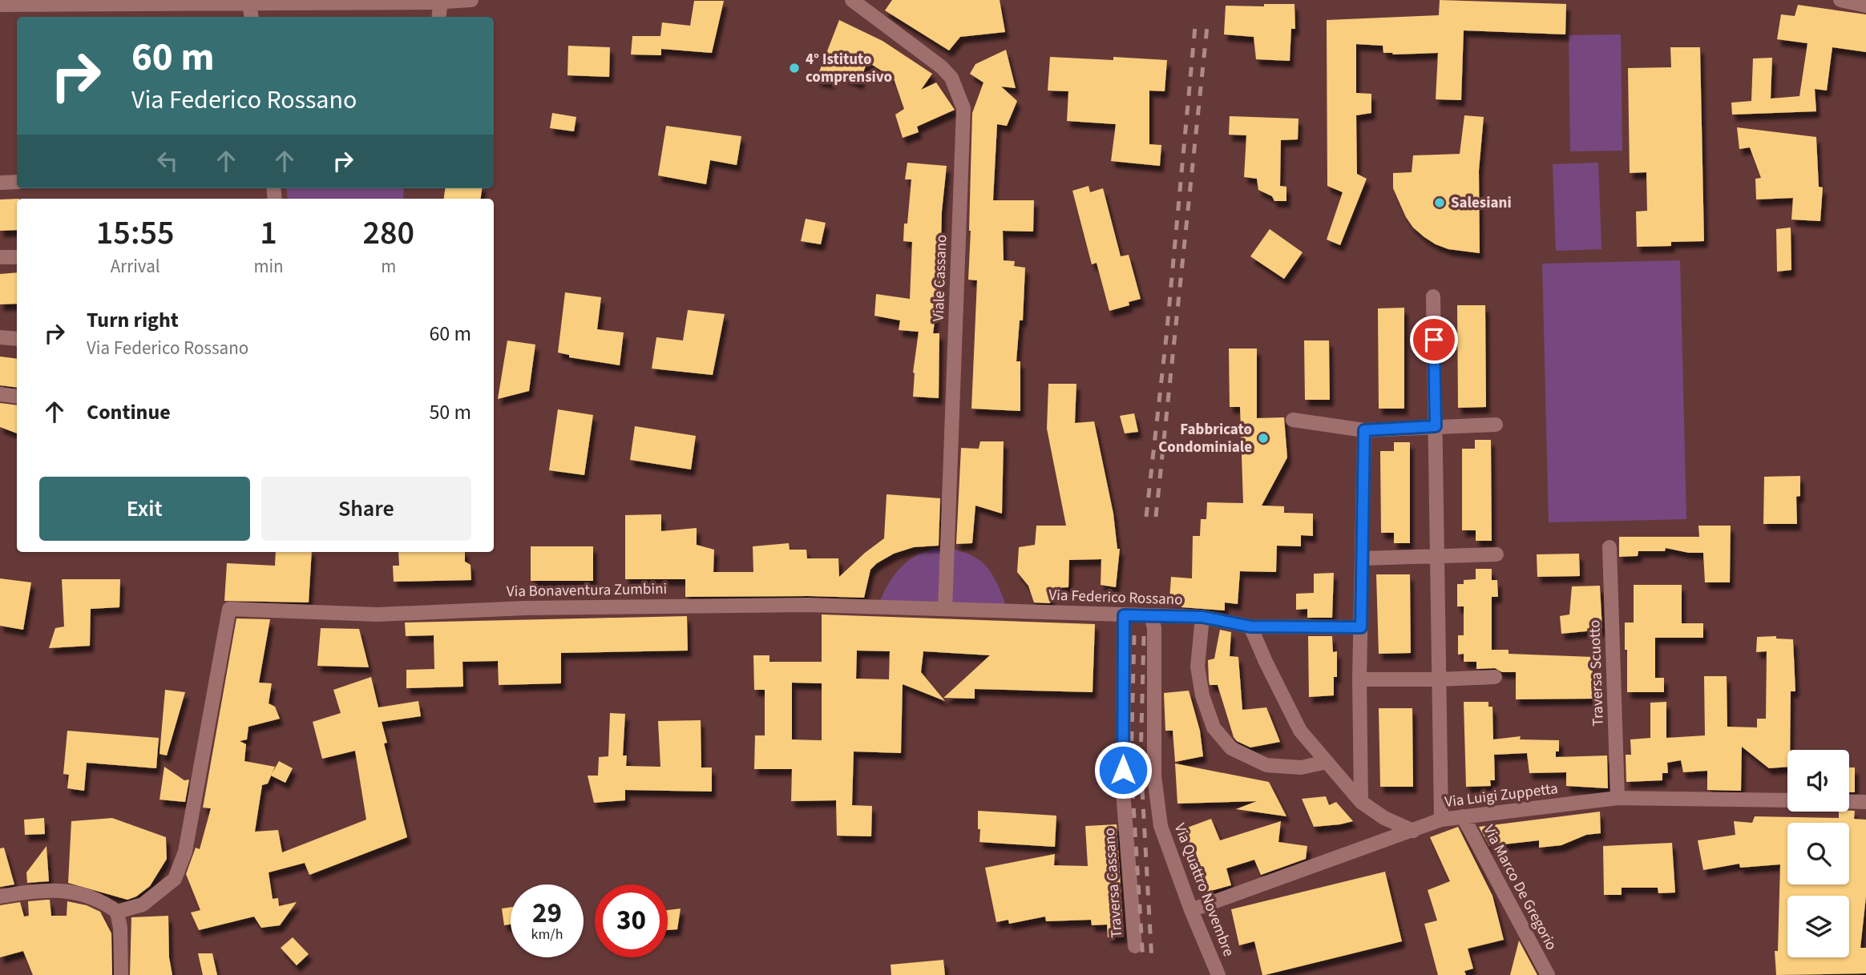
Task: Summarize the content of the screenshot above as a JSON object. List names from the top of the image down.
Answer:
{
  "streets": {
    "street": [
      "Viale Cassano",
      "Via Bonaventura Zumbini",
      "Via Federico Rossano",
      "Traversa Scuotto",
      "Via Luigi Zuppetta",
      "Traversa Cassano",
      "Via Marco De Gregorio",
      "Via Quattro Novembre"
    ]
  },
  "crossings": [
    ["Viale Cassano", "Via Bonaventura Zumbini"],
    ["Viale Cassano", "Via Federico Rossano"],
    ["Via Bonaventura Zumbini", "Via Federico Rossano"],
    ["Via Federico Rossano", "Traversa Cassano"],
    ["Via Federico Rossano", "Via Quattro Novembre"],
    ["Traversa Scuotto", "Via Luigi Zuppetta"],
    ["Via Luigi Zuppetta", "Via Marco De Gregorio"],
    ["Via Luigi Zuppetta", "Via Quattro Novembre"]
  ],
  "places": ["4° Istituto comprensivo", "Salesiani", "Fabbricato Condominiale"],
  "page": {
    "turn": ["60 m", "Via Federico Rossano"],
    "eta": [
      "15:55",
      "Arrival",
      "1",
      "min",
      "280",
      "m"
    ],
    "list": [
      {
        "name": "Turn right",
        "note": "Via Federico Rossano",
        "value": "60 m"
      },
      {
        "name": "Continue",
        "value": "50 m"
      }
    ],
    "buttons": ["Exit", "Share"],
    "speed": "29 km/h",
    "limit": "30"
  }
}
